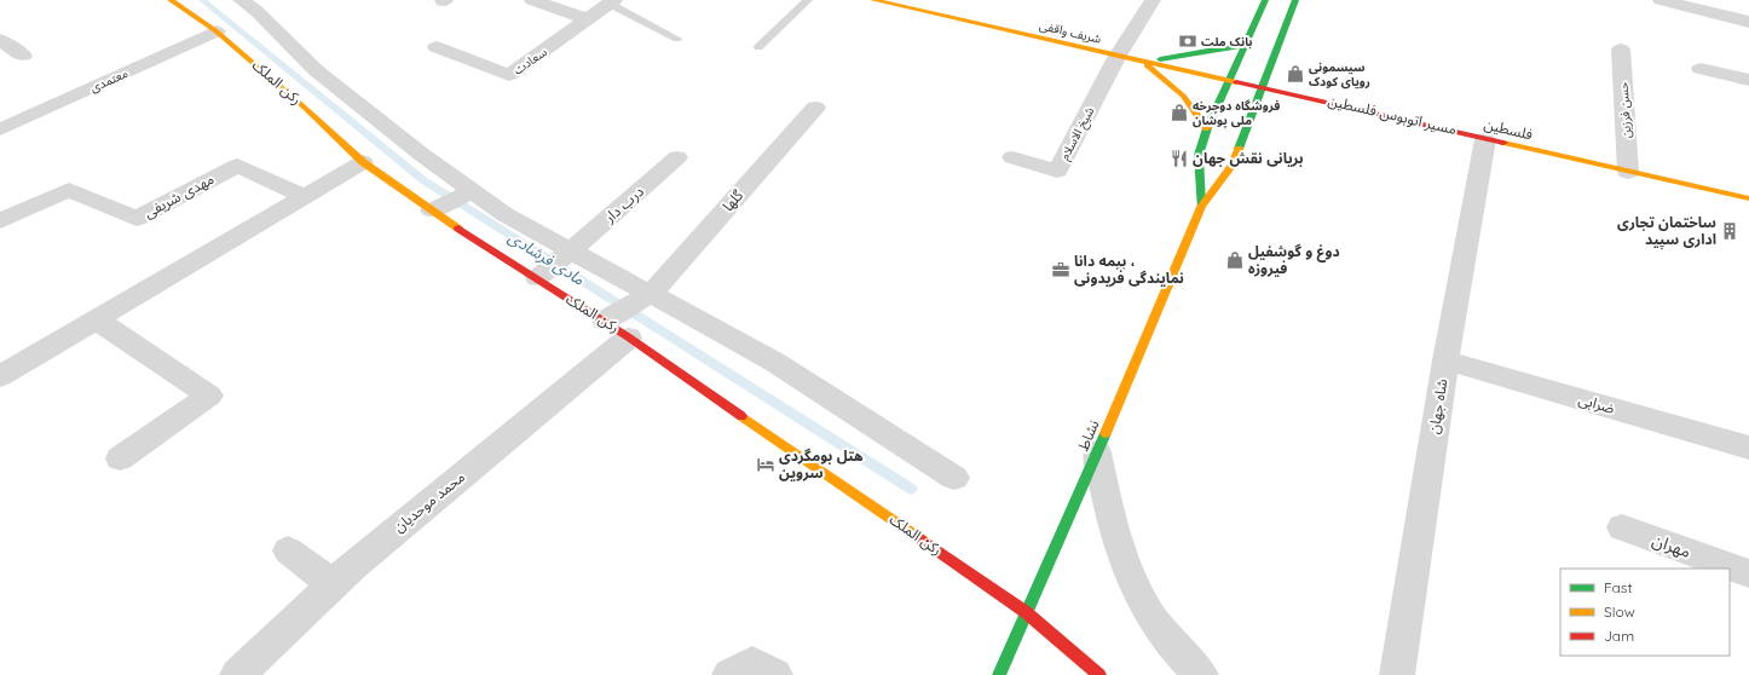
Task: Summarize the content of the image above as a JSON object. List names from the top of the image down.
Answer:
{
  "streets": {
    "main road": [
      "شریف واقفی",
      "رکن الملک",
      "فلسطین",
      "نشاط"
    ],
    "street": [
      "سعادت",
      "معتمدی",
      "حسن فرزین",
      "شیخ الاسلام",
      "مهدی شریفی",
      "گلها",
      "درب دار",
      "ضرابی",
      "شاه جهان",
      "محمد موحدیان",
      "مهران"
    ],
    "lane": ["مسیر اتوبوس فلسطین"]
  },
  "crossings": [
    ["شریف واقفی", "مسیر اتوبوس فلسطین"],
    ["شریف واقفی", "فلسطین"],
    ["شریف واقفی", "شیخ الاسلام"],
    ["شریف واقفی", "نشاط"],
    ["معتمدی", "رکن الملک"],
    ["رکن الملک", "گلها"],
    ["رکن الملک", "درب دار"],
    ["رکن الملک", "نشاط"],
    ["رکن الملک", "محمد موحدیان"],
    ["حسن فرزین", "مسیر اتوبوس فلسطین"],
    ["حسن فرزین", "فلسطین"],
    ["مسیر اتوبوس فلسطین", "فلسطین"],
    ["مسیر اتوبوس فلسطین", "نشاط"],
    ["فلسطین", "شاه جهان"],
    ["فلسطین", "نشاط"],
    ["گلها", "محمد موحدیان"],
    ["ضرابی", "شاه جهان"]
  ],
  "water": ["مادی فرشادی"],
  "places": {
    "bank": ["بانک ملت"],
    "shop": ["سیسمونی رویای کودک", "فروشگاه دوچرخه ملی پوشان", "دوغ و گوشفیل فیروزه"],
    "restaurant": ["بریانی نقش جهان"],
    "building": ["ساختمان تجاری اداری سپید"],
    "office": ["بیمه دانا ، نمایندگی فریدونی"],
    "hotel": ["هتل بومگردی سروین"]
  },
  "legend": ["Fast", "Slow", "Jam"]
}
